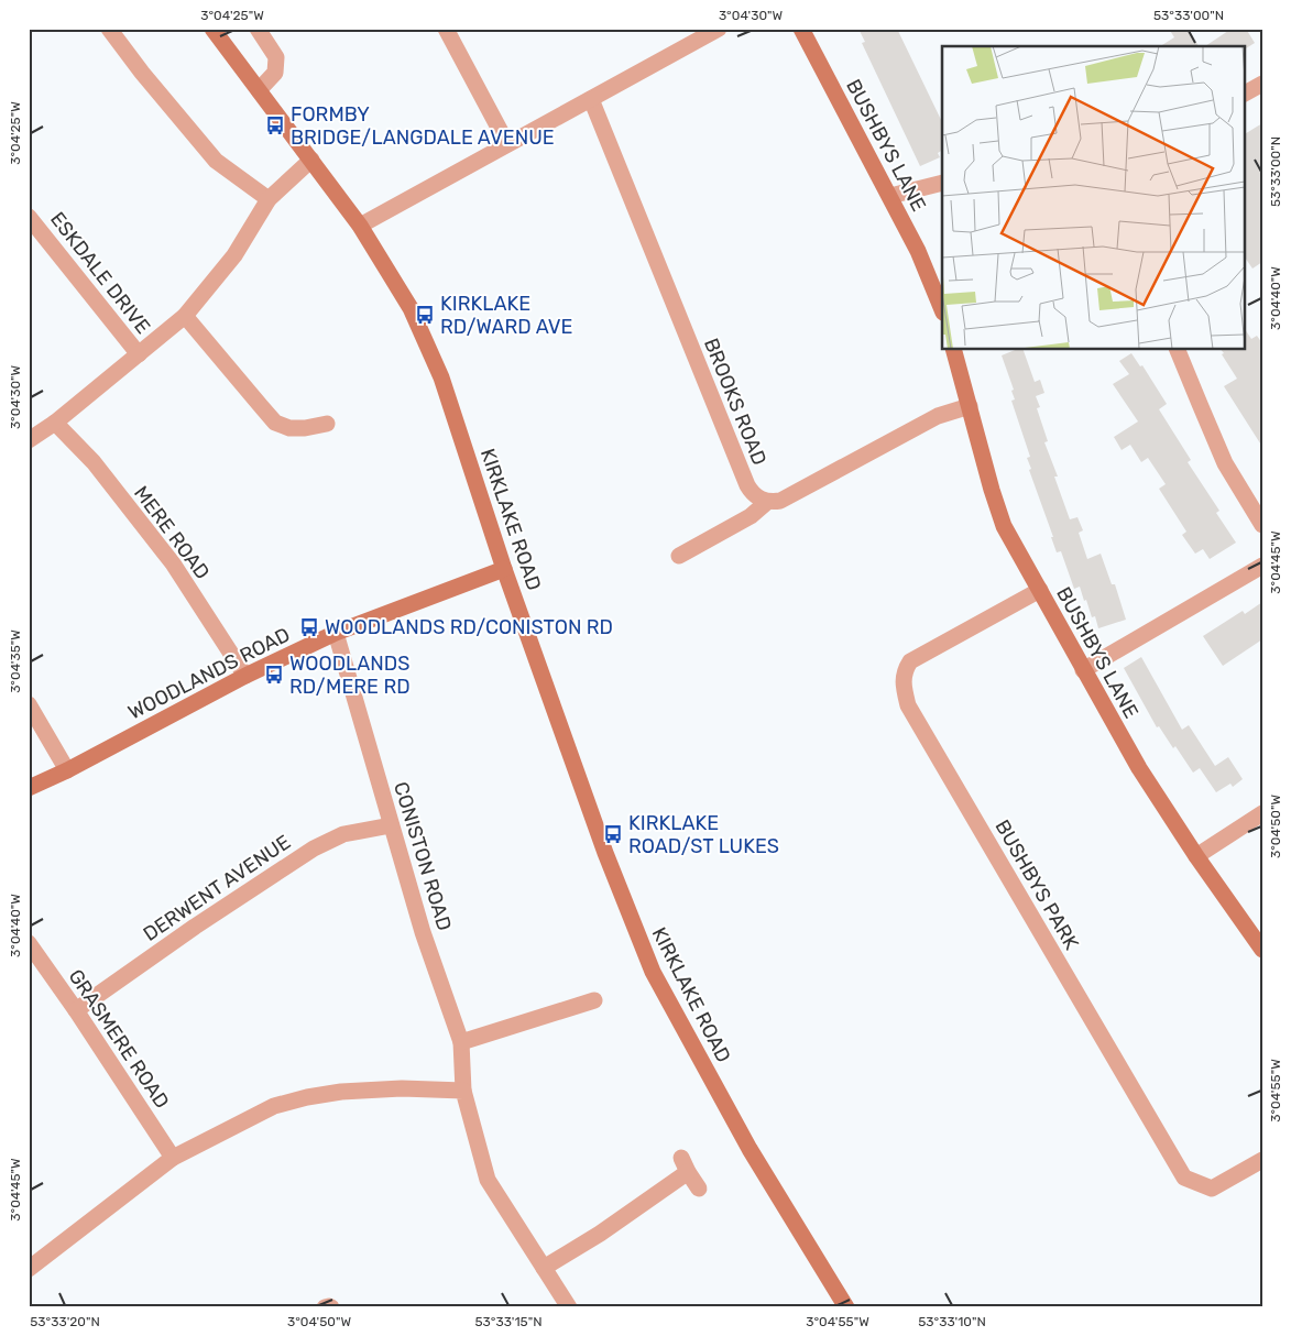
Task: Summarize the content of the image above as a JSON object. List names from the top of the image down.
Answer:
{
  "streets": {
    "street": [
      "BUSHBYS LANE",
      "ESKDALE DRIVE",
      "BROOKS ROAD",
      "KIRKLAKE ROAD",
      "MERE ROAD",
      "WOODLANDS ROAD",
      "CONISTON ROAD",
      "BUSHBYS PARK",
      "DERWENT AVENUE",
      "GRASMERE ROAD"
    ]
  },
  "crossings": [
    ["BUSHBYS LANE", "BUSHBYS PARK"],
    ["KIRKLAKE ROAD", "WOODLANDS ROAD"],
    ["MERE ROAD", "WOODLANDS ROAD"],
    ["WOODLANDS ROAD", "CONISTON ROAD"],
    ["CONISTON ROAD", "DERWENT AVENUE"],
    ["DERWENT AVENUE", "GRASMERE ROAD"]
  ],
  "places": {
    "bus stop": [
      "FORMBY BRIDGE/LANGDALE AVENUE",
      "KIRKLAKE RD/WARD AVE",
      "WOODLANDS RD/CONISTON RD",
      "WOODLANDS RD/MERE RD",
      "KIRKLAKE ROAD/ST LUKES"
    ]
  },
  "coordinates": [
    "3°04'25\"W",
    "3°04'30\"W",
    "53°33'00\"N",
    "3°04'40\"W",
    "3°04'45\"W",
    "3°04'35\"W",
    "3°04'50\"W",
    "3°04'55\"W",
    "53°33'20\"N",
    "53°33'15\"N",
    "53°33'10\"N"
  ]
}
